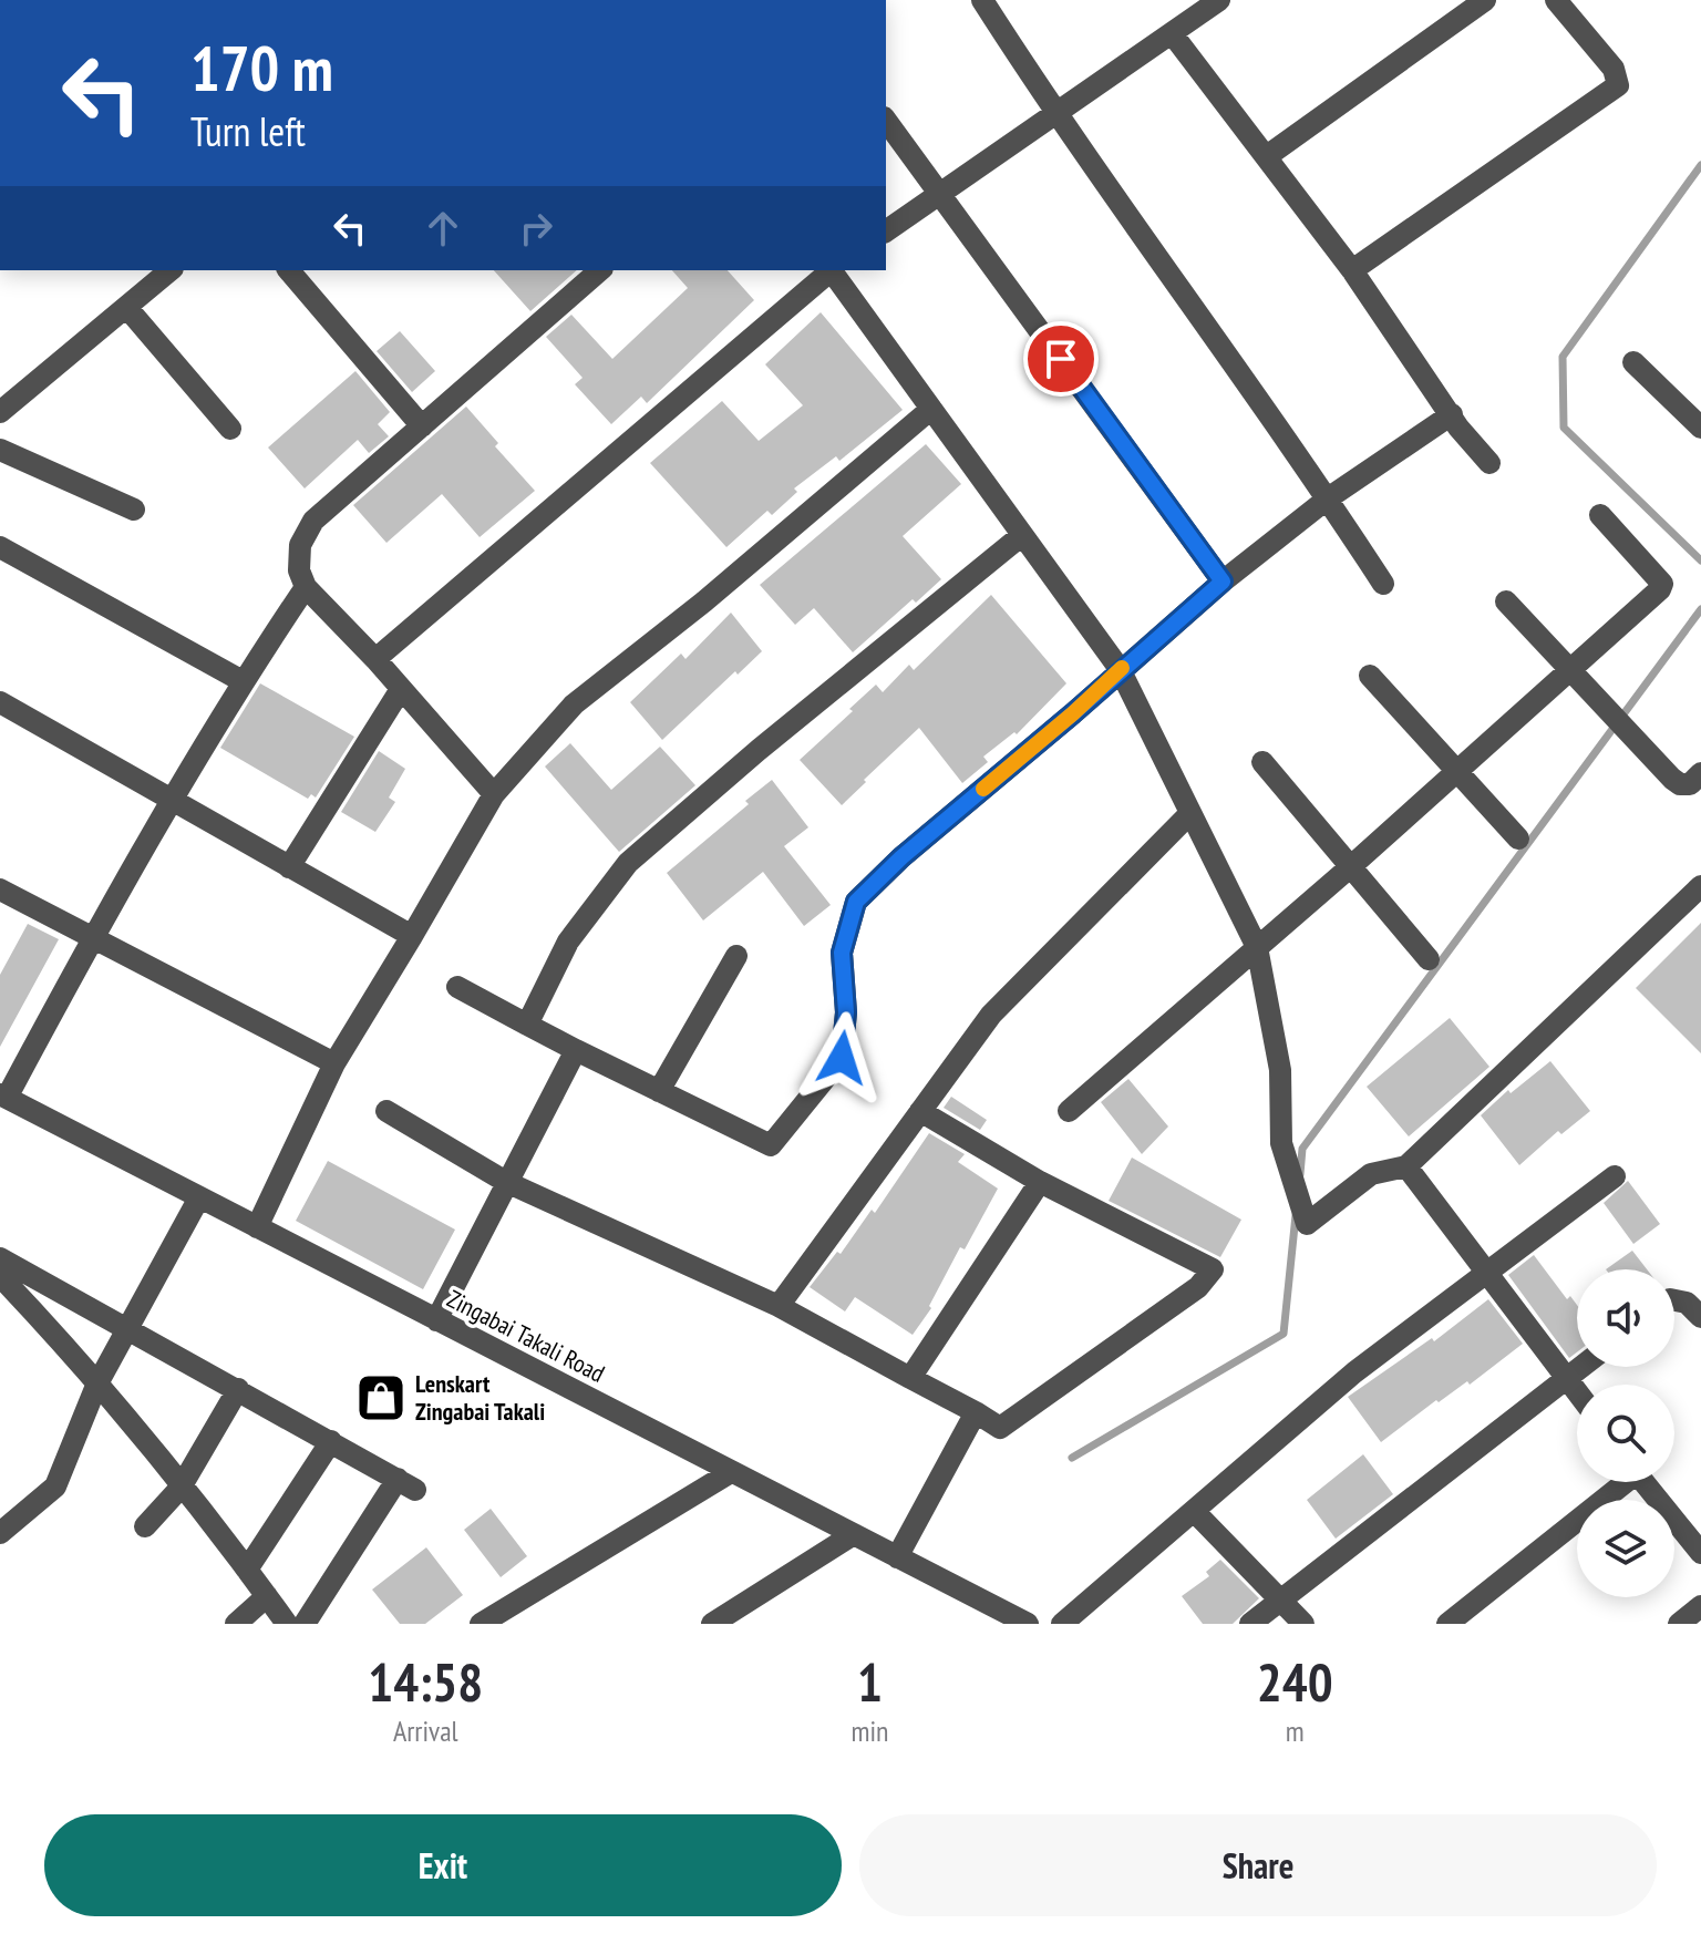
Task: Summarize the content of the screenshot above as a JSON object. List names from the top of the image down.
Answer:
{
  "streets": {
    "street": ["Zingabai Takali Road"]
  },
  "places": {
    "shop": ["Lenskart Zingabai Takali"]
  },
  "page": {
    "turn": ["170 m", "Turn left"],
    "eta": [
      "14:58",
      "Arrival",
      "1",
      "min",
      "240",
      "m"
    ],
    "buttons": ["Exit", "Share"]
  }
}
